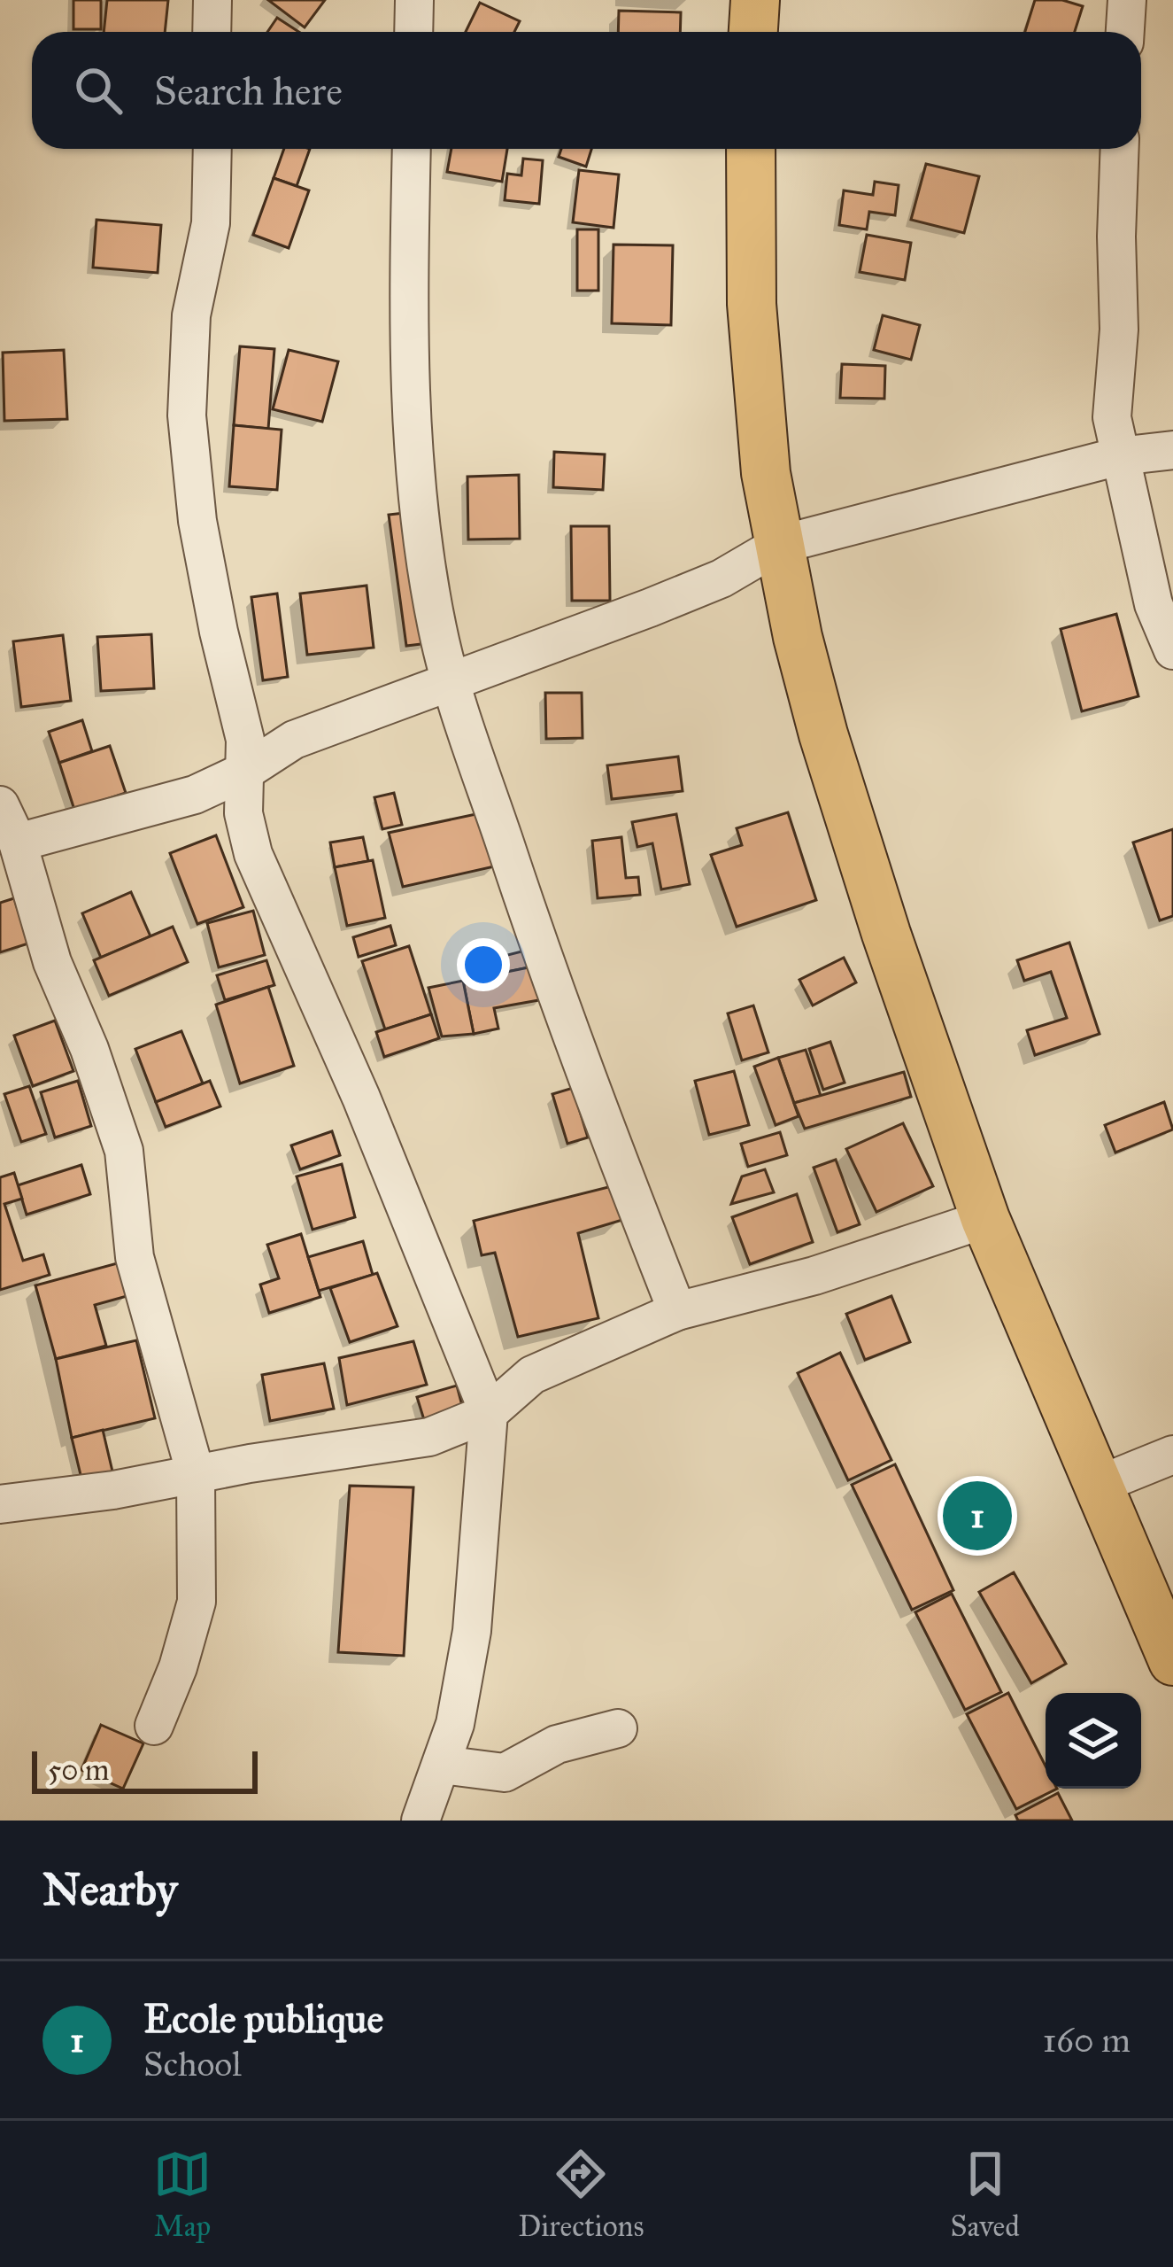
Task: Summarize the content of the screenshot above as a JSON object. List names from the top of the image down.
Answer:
{
  "scale_bar": "50 m",
  "page": {
    "search": "Search here",
    "pins": "1",
    "scale": "50 m",
    "heading": "Nearby",
    "list": [
      {
        "mark": "1",
        "name": "Ecole publique",
        "note": "School",
        "value": "160 m"
      }
    ],
    "nav": ["Map", "Directions", "Saved"]
  }
}
